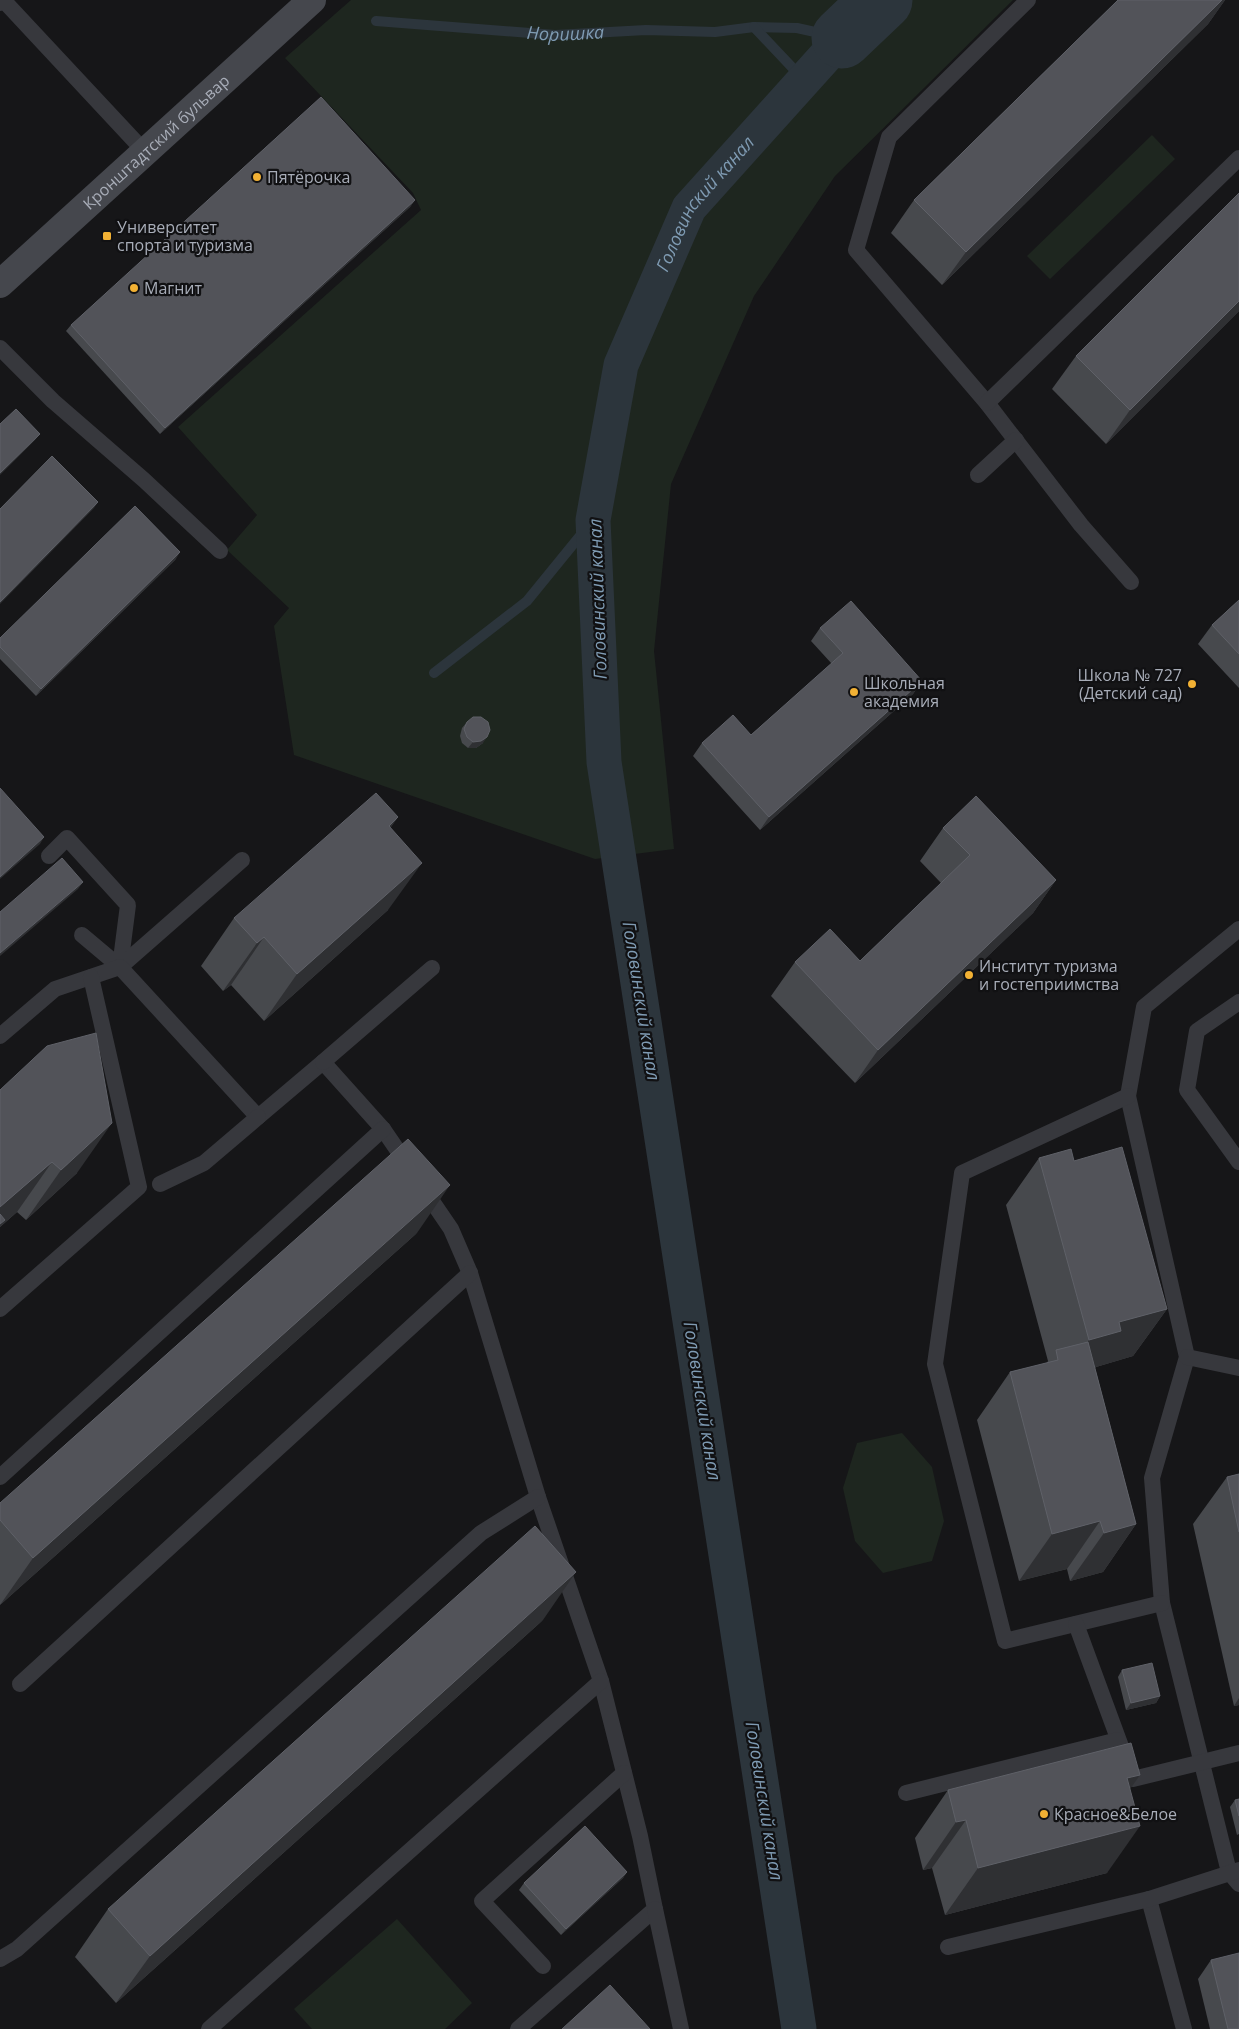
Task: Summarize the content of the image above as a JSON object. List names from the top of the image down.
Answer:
{
  "streets": {
    "main road": ["Кронштадтский бульвар"]
  },
  "water": ["Норишка", "Головинский канал"],
  "places": {
    "other": [
      "Пятёрочка",
      "Магнит",
      "Школа № 727 (Детский сад)",
      "Школьная академия",
      "Институт туризма и гостеприимства",
      "Красное&Белое"
    ],
    "transit": ["Университет спорта и туризма"]
  }
}
